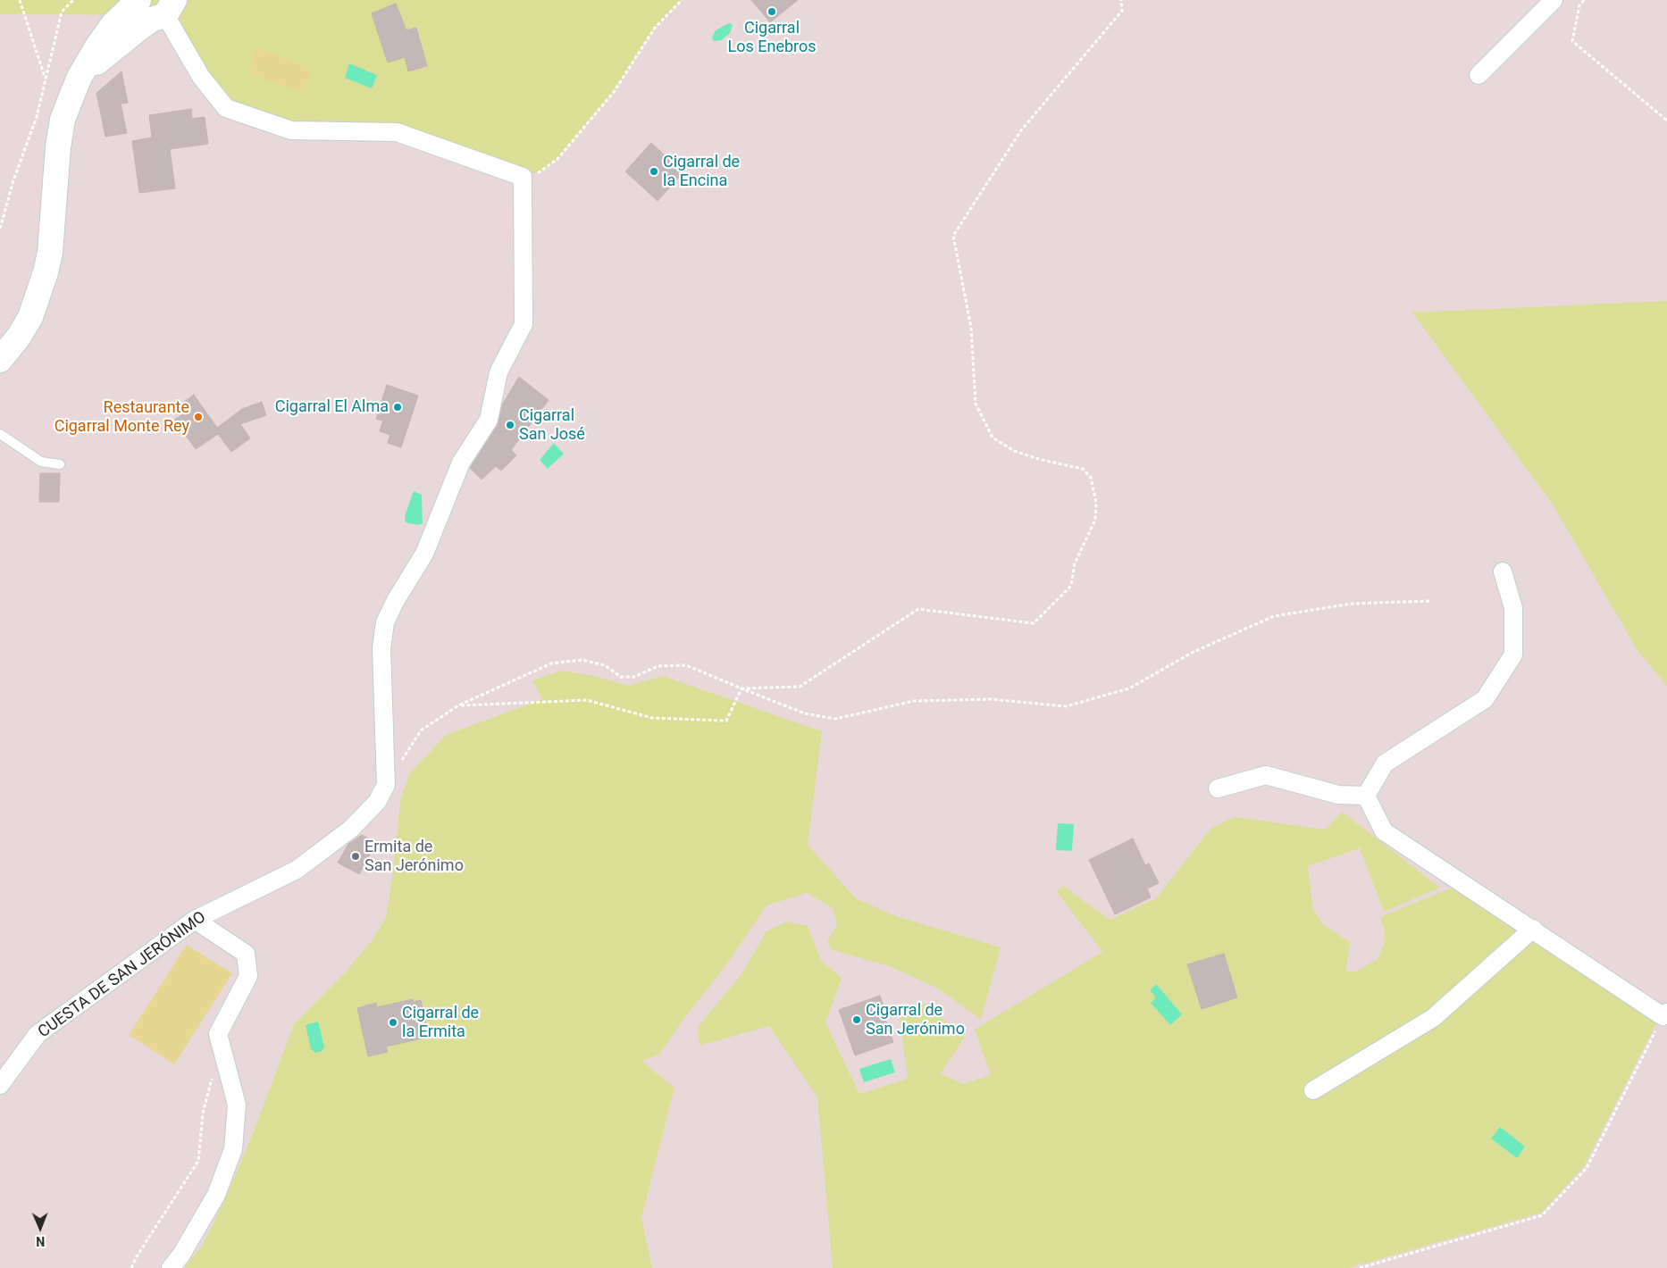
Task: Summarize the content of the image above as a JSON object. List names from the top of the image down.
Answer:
{
  "streets": {
    "street": ["CUESTA DE SAN JERÓNIMO"]
  },
  "places": [
    "Cigarral Los Enebros",
    "Cigarral de la Encina",
    "Cigarral El Alma",
    "Restaurante Cigarral Monte Rey",
    "Cigarral San José",
    "Ermita de San Jerónimo",
    "Cigarral de San Jerónimo",
    "Cigarral de la Ermita"
  ],
  "north": "bottom"
}
